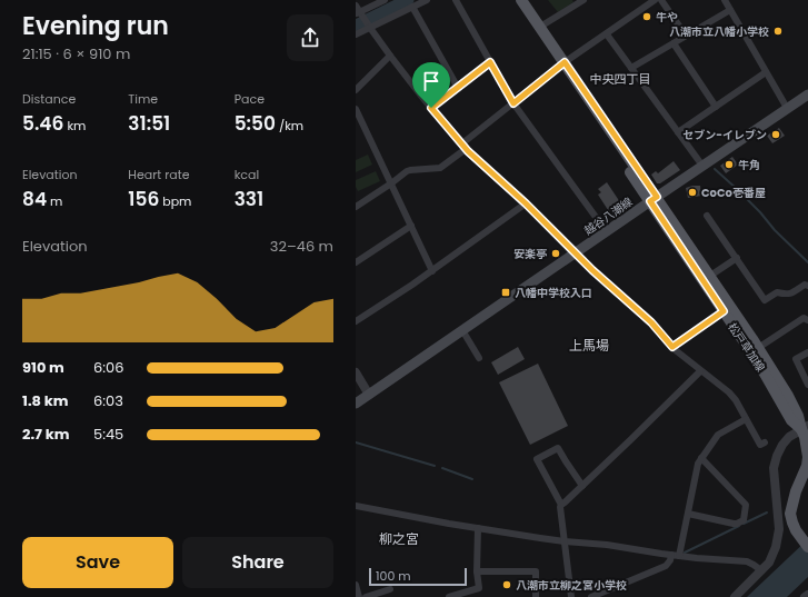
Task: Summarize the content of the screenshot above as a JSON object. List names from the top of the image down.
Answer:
{
  "streets": {
    "main road": ["越谷八潮線", "松戸草加線"]
  },
  "crossings": [
    ["越谷八潮線", "松戸草加線"]
  ],
  "districts": ["中央四丁目", "上馬場", "柳之宮"],
  "places": {
    "other": [
      "牛や",
      "八潮市立八幡小学校",
      "セブン-イレブン",
      "牛角",
      "CoCo壱番屋",
      "安楽亭",
      "八潮市立柳之宮小学校"
    ],
    "transit": ["八幡中学校入口"]
  },
  "scale_bar": "100 m",
  "page": {
    "heading": ["Evening run", "21:15 · 6 × 910 m"],
    "stats": [
      ["Distance", "5.46 km"],
      ["Time", "31:51"],
      ["Pace", "5:50 /km"],
      ["Elevation", "84 m"],
      ["Heart rate", "156 bpm"],
      ["kcal", "331"]
    ],
    "chart": ["Elevation", "32–46 m"],
    "list": [
      {
        "name": "910 m",
        "note": "6:06"
      },
      {
        "name": "1.8 km",
        "note": "6:03"
      },
      {
        "name": "2.7 km",
        "note": "5:45"
      }
    ],
    "buttons": ["Save", "Share"],
    "scale": "100 m"
  }
}
